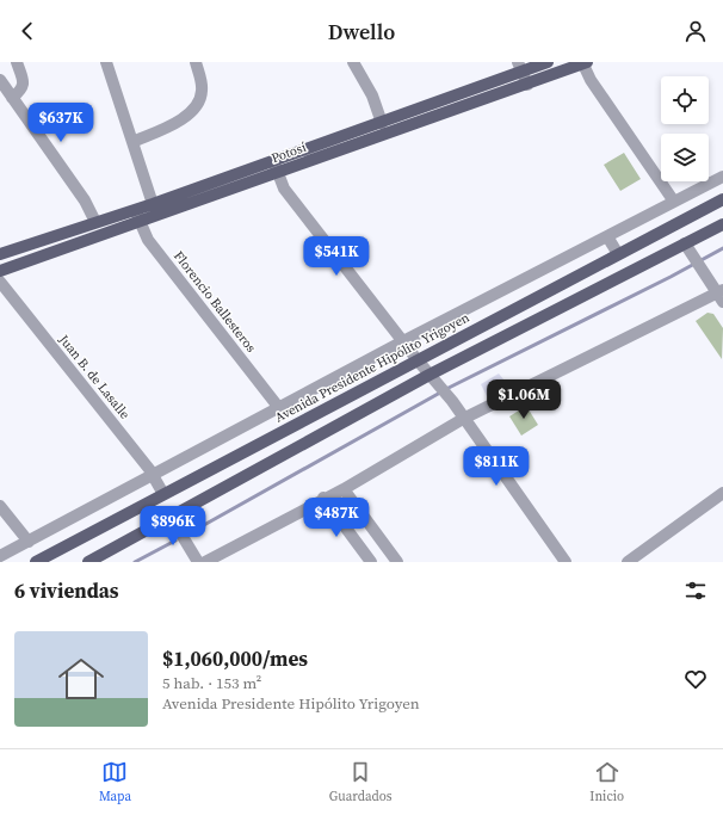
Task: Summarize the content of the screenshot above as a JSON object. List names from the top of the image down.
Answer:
{
  "streets": {
    "main road": ["Potosí", "Avenida Presidente Hipólito Yrigoyen"],
    "street": ["Florencio Ballesteros", "Juan B. de Lasalle"]
  },
  "crossings": [
    ["Potosí", "Florencio Ballesteros"],
    ["Avenida Presidente Hipólito Yrigoyen", "Juan B. de Lasalle"]
  ],
  "page": {
    "header": "Dwello",
    "price": [
      "$637K",
      "$541K",
      "$1.06M",
      "$811K",
      "$487K",
      "$896K"
    ],
    "heading": "6 viviendas",
    "list": [
      {
        "name": "$1,060,000/mes",
        "note": "5 hab. · 153 m² · Avenida Presidente Hipólito Yrigoyen"
      }
    ],
    "tabs": ["Mapa", "Guardados", "Inicio"]
  }
}
